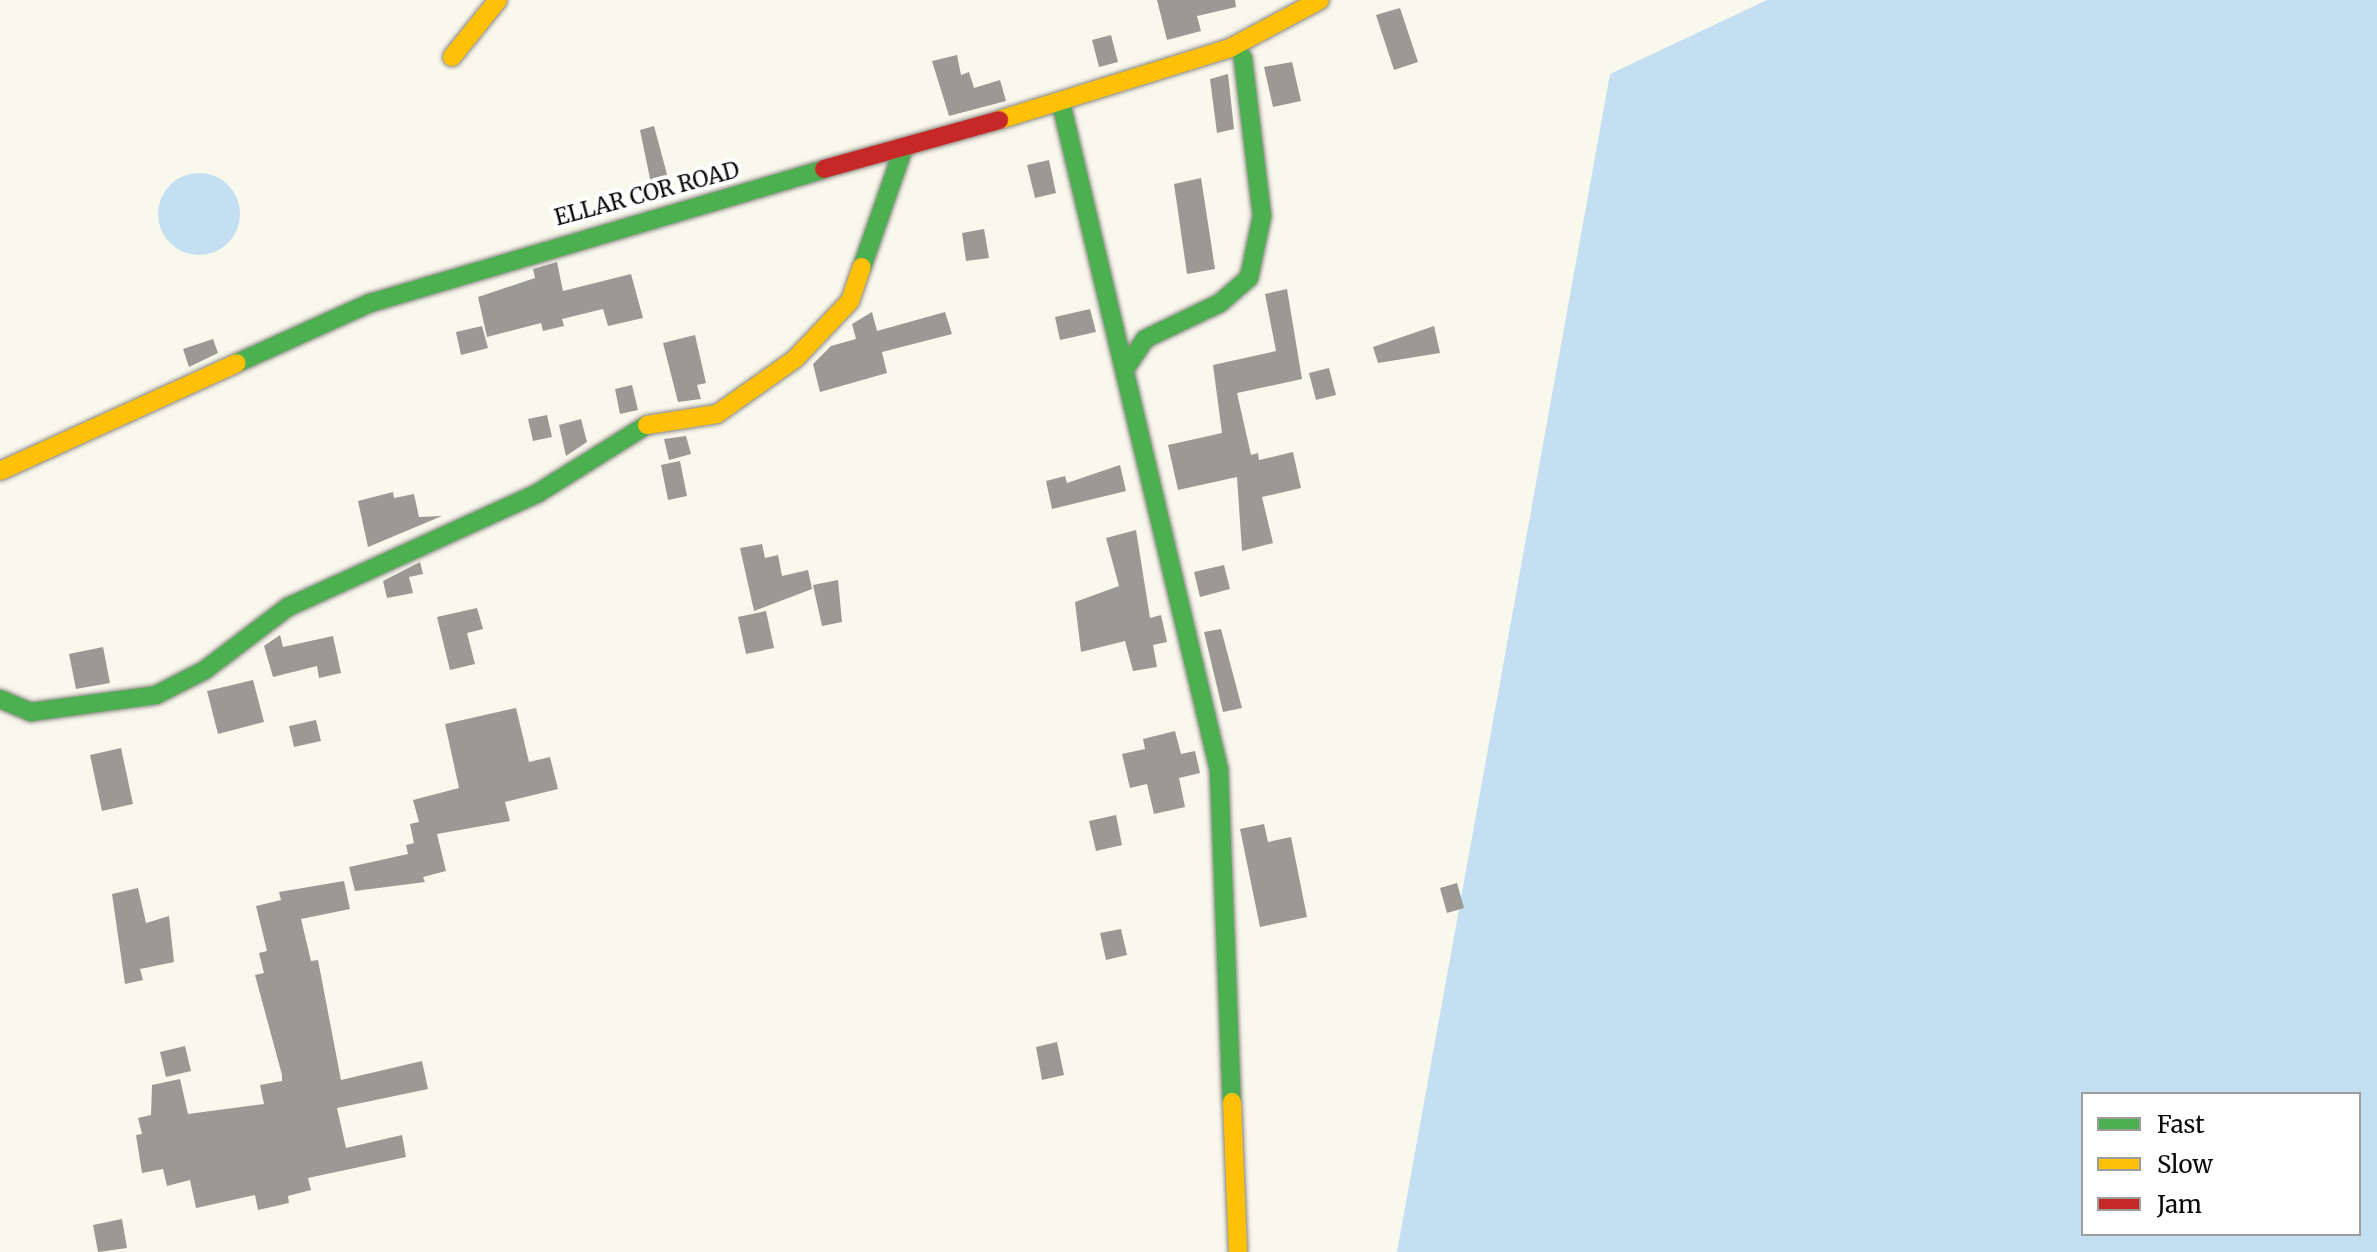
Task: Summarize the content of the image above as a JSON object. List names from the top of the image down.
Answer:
{
  "streets": {
    "street": ["ELLAR COR ROAD"]
  },
  "legend": ["Fast", "Slow", "Jam"]
}
